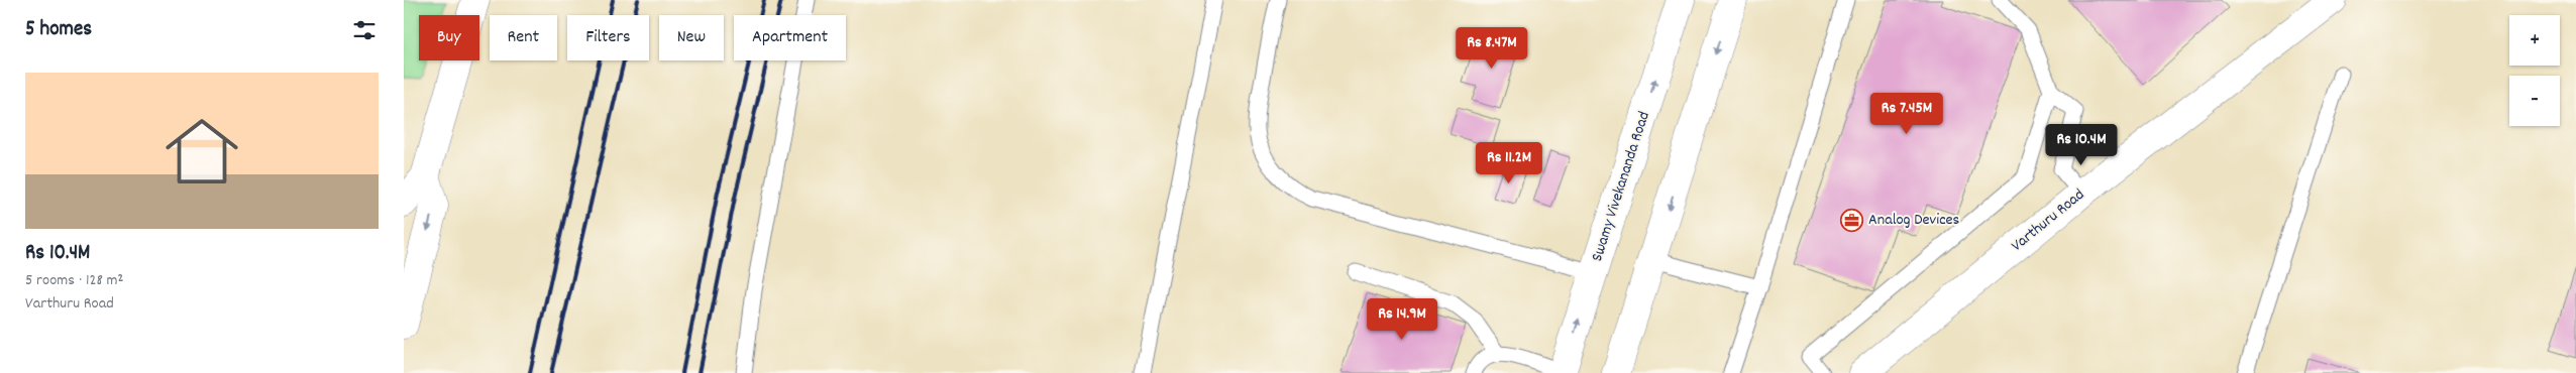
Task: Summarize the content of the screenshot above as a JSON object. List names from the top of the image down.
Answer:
{
  "streets": {
    "main road": ["Swamy Vivekananda Road", "Varthuru Road"]
  },
  "places": {
    "office": ["Analog Devices"]
  },
  "page": {
    "heading": "5 homes",
    "map_buttons": ["+", "−"],
    "chip": [
      "Buy",
      "Rent",
      "Filters",
      "New",
      "Apartment"
    ],
    "price": [
      "Rs 8.47M",
      "Rs 7.45M",
      "Rs 10.4M",
      "Rs 11.2M",
      "Rs 14.9M"
    ],
    "list": [
      {
        "name": "Rs 10.4M",
        "note": "5 rooms · 128 m² · Varthuru Road"
      }
    ]
  }
}
